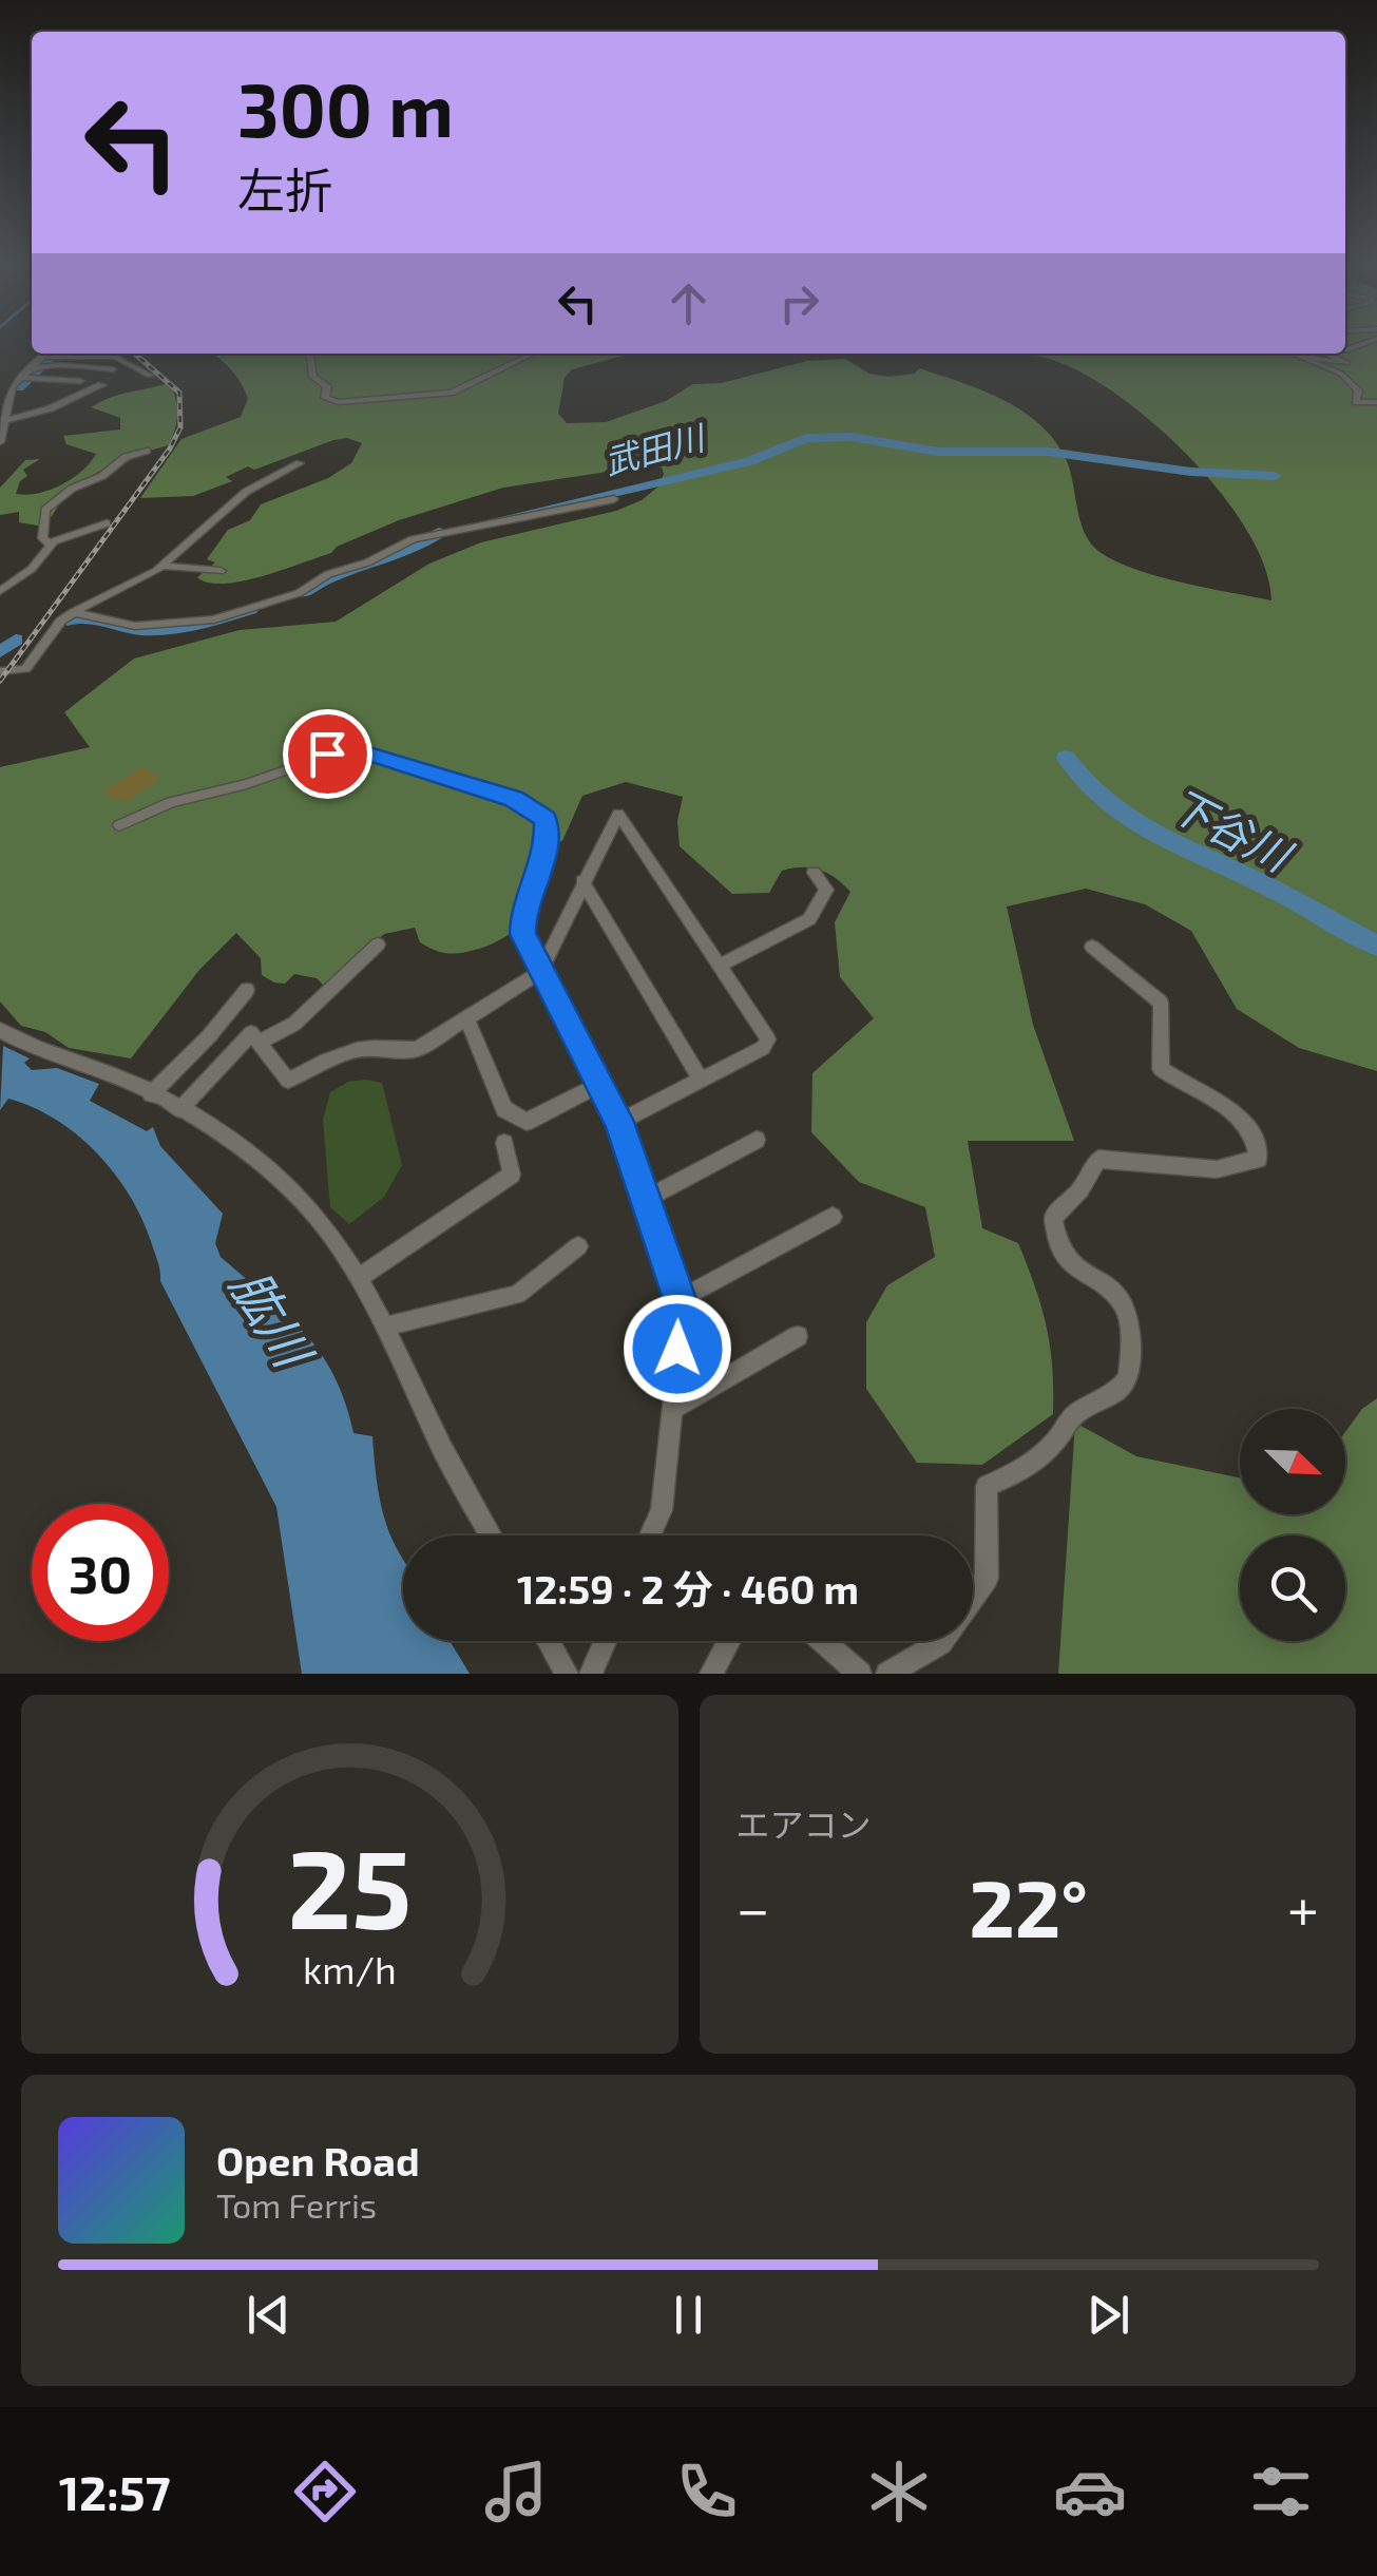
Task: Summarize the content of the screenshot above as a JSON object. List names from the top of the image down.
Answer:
{
  "water": ["武田川", "下谷川", "肱川"],
  "north": "bottom right",
  "page": {
    "turn": ["300 m", "左折"],
    "limit": "30",
    "trip": "12:59 · 2 分 · 460 m",
    "tile": "エアコン",
    "heat": ["−", "22°", "+"],
    "song": ["Open Road", "Tom Ferris"],
    "tabs": "12:57",
    "gauge": ["25", "km/h"]
  }
}
